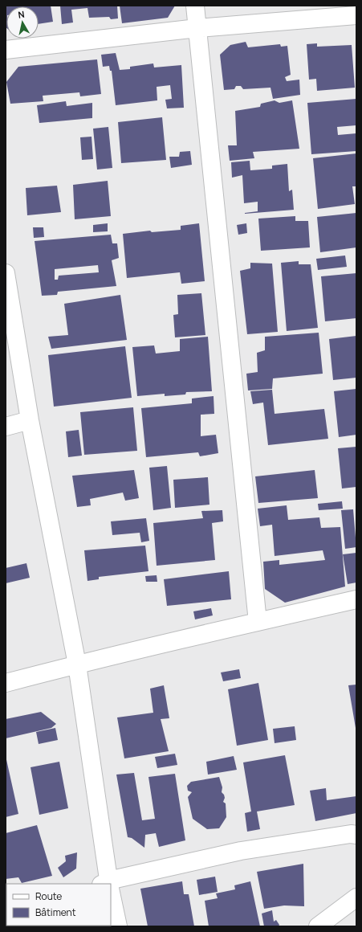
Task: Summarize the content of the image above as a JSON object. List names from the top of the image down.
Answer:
{
  "legend": ["Route", "Bâtiment"],
  "north": "top"
}
